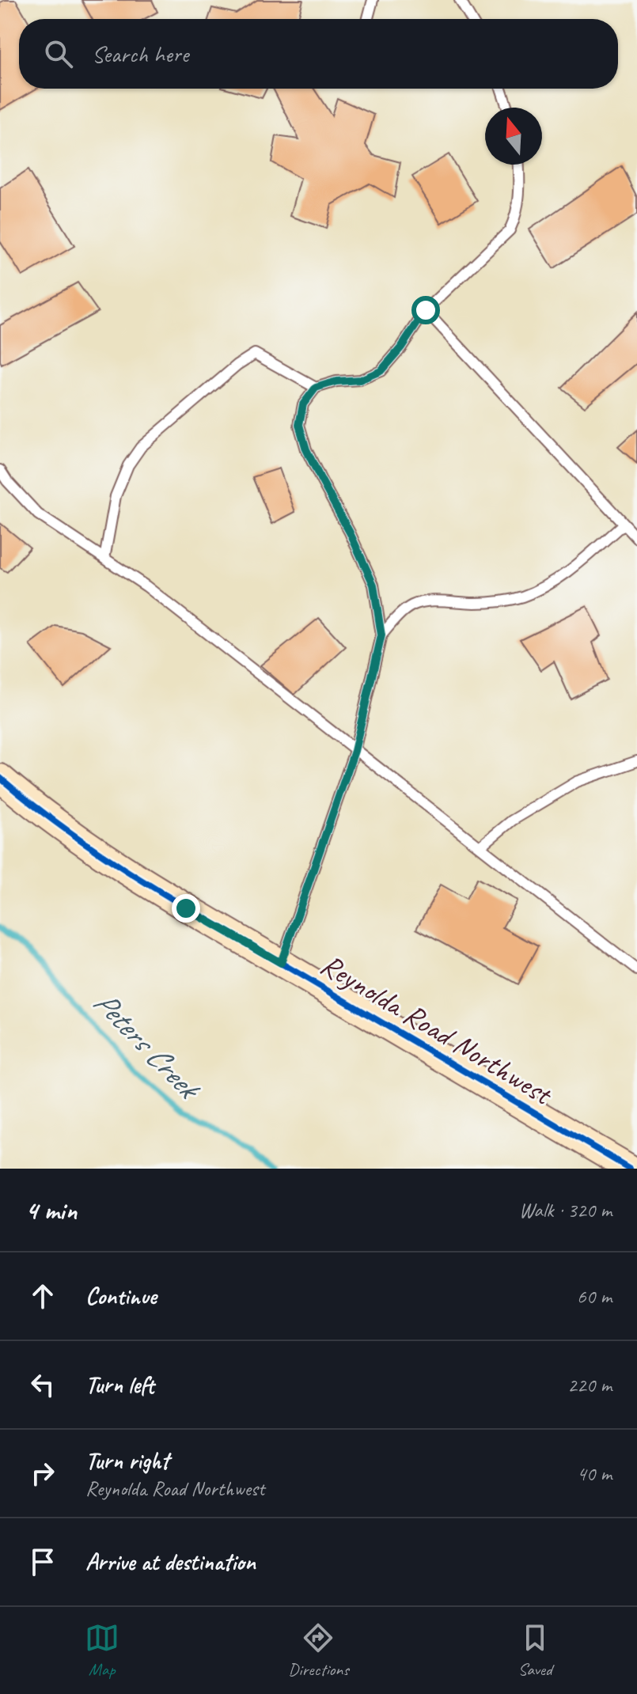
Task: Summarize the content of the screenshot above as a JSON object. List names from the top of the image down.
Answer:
{
  "streets": {
    "main road": ["Reynolda Road Northwest"]
  },
  "water": ["Peters Creek"],
  "north": "top",
  "page": {
    "search": "Search here",
    "heading": ["4 min", "Walk · 320 m"],
    "list": [
      ["Continue", "60 m"],
      ["Turn left", "220 m"],
      ["Turn right", "Reynolda Road Northwest", "40 m"],
      "Arrive at destination"
    ],
    "nav": ["Map", "Directions", "Saved"]
  }
}
